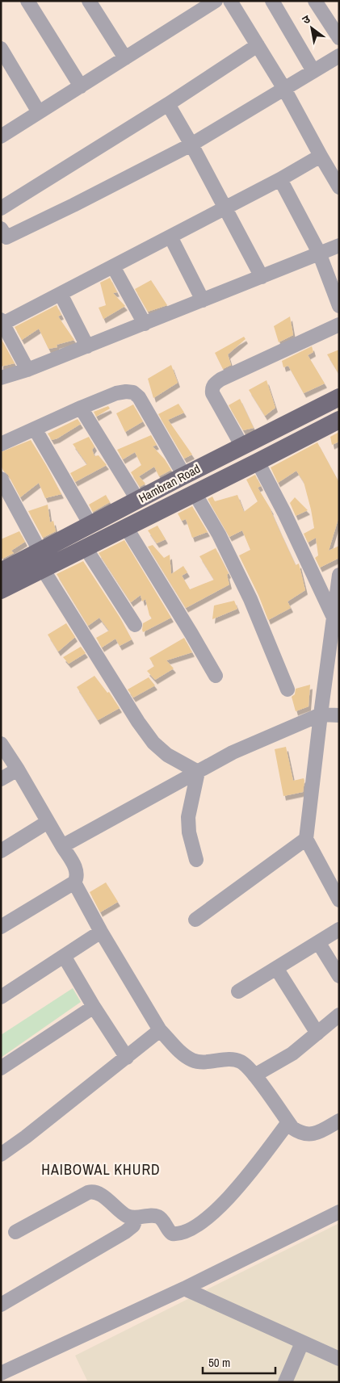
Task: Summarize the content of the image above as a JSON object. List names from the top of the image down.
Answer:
{
  "streets": {
    "main road": ["Hambran Road"]
  },
  "districts": ["HAIBOWAL KHURD"],
  "scale_bar": "50 m",
  "north": "top left"
}
